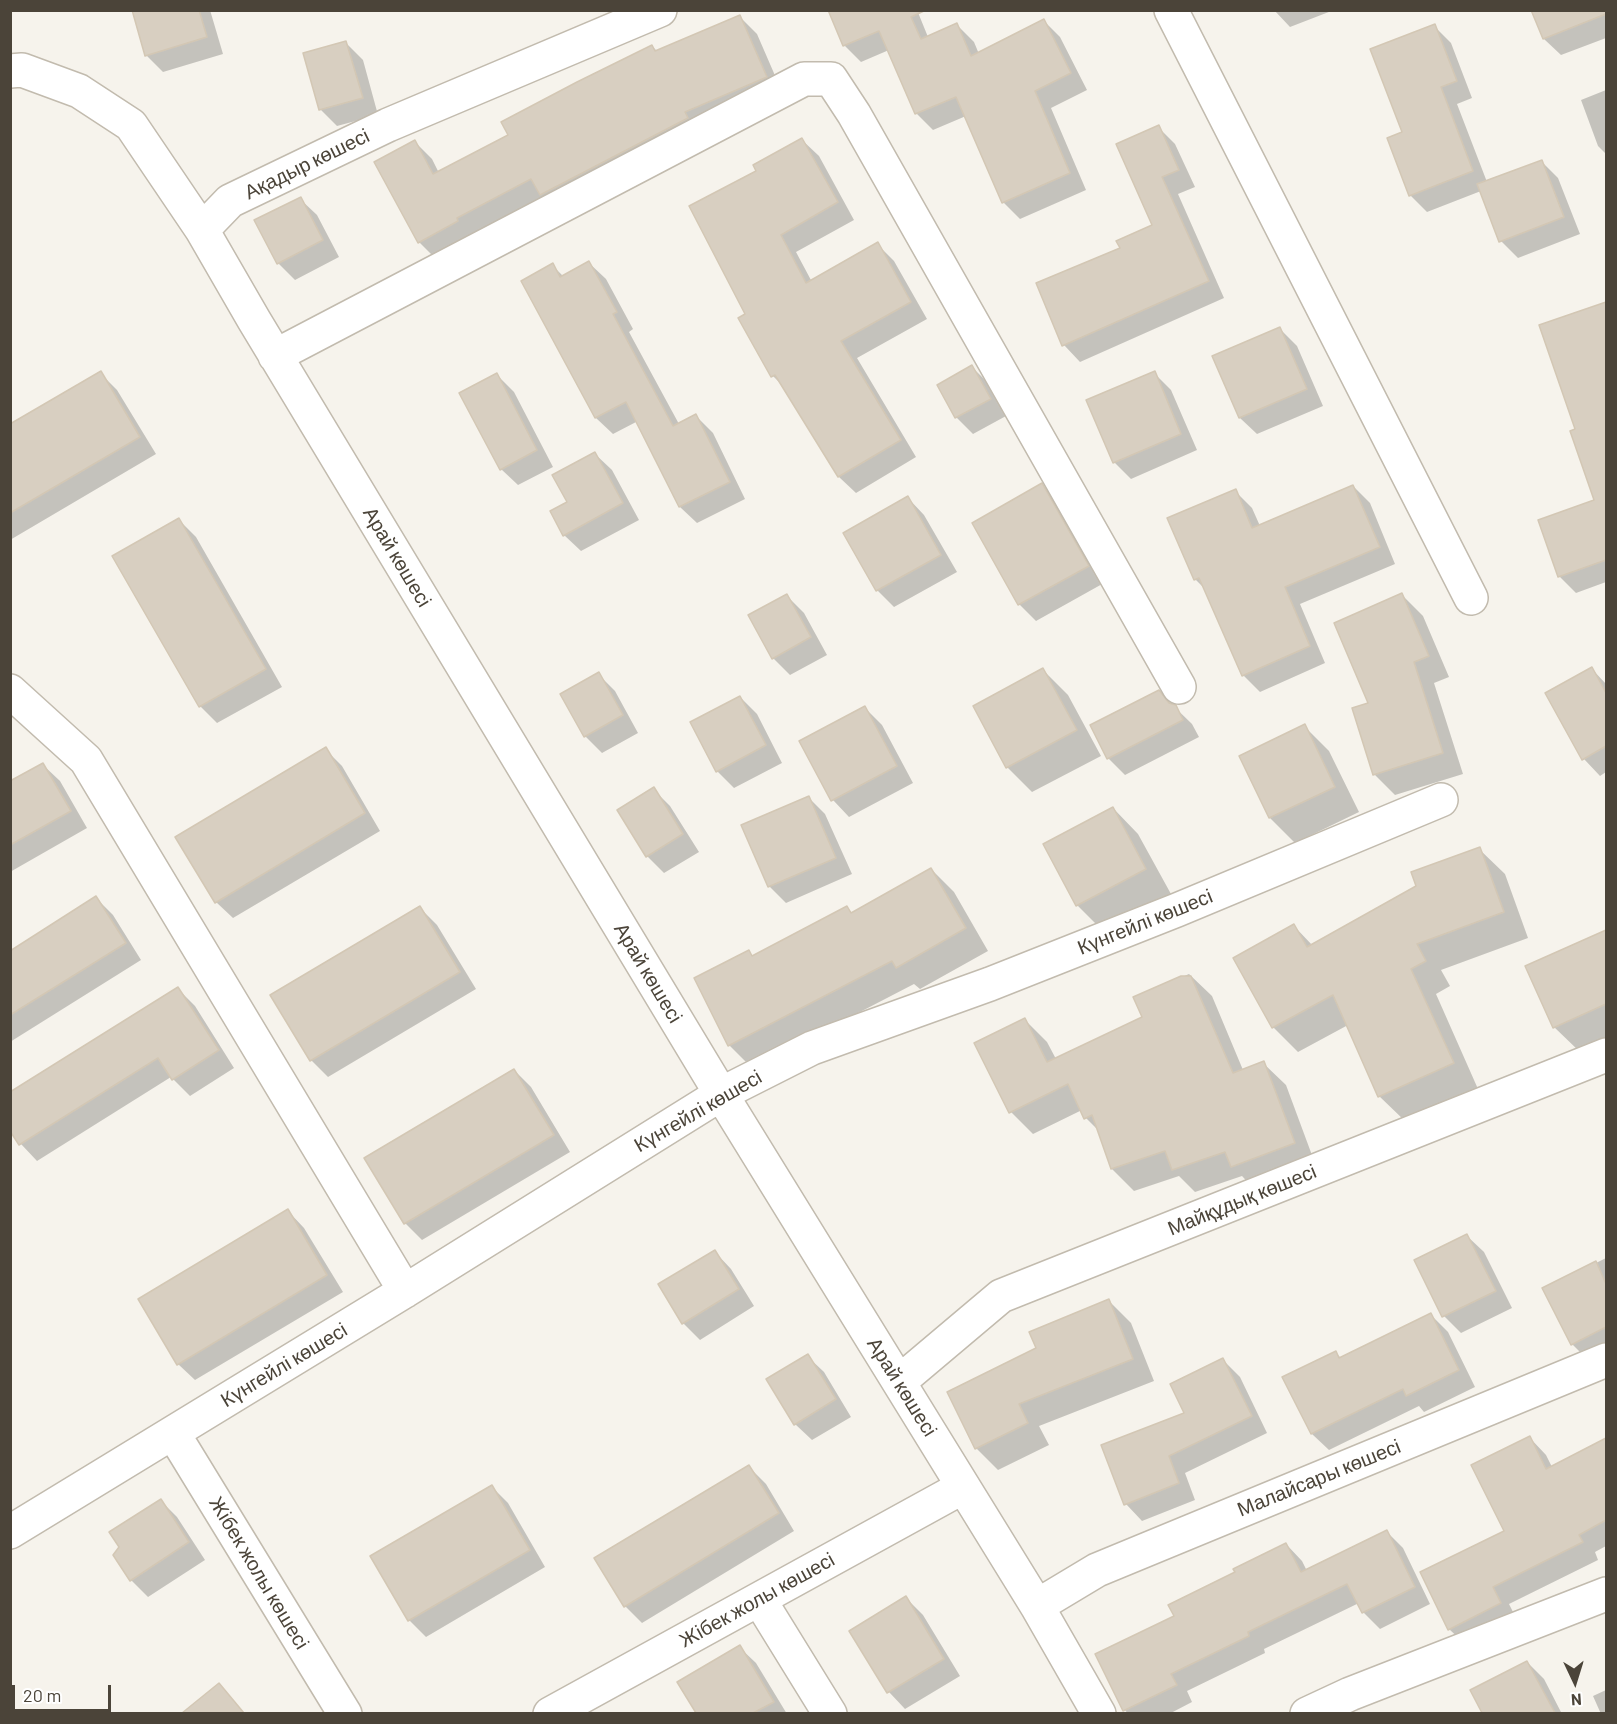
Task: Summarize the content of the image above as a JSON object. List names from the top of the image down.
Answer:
{
  "streets": {
    "street": [
      "Ақадыр көшесі",
      "Арай көшесі",
      "Күнгейлі көшесі",
      "Майқұдық көшесі",
      "Малайсары көшесі",
      "Жібек жолы көшесі"
    ]
  },
  "crossings": [
    ["Ақадыр көшесі", "Арай көшесі"],
    ["Арай көшесі", "Күнгейлі көшесі"],
    ["Арай көшесі", "Майқұдық көшесі"],
    ["Арай көшесі", "Малайсары көшесі"],
    ["Арай көшесі", "Жібек жолы көшесі"],
    ["Күнгейлі көшесі", "Жібек жолы көшесі"]
  ],
  "scale_bar": "20 m",
  "north": "bottom"
}
